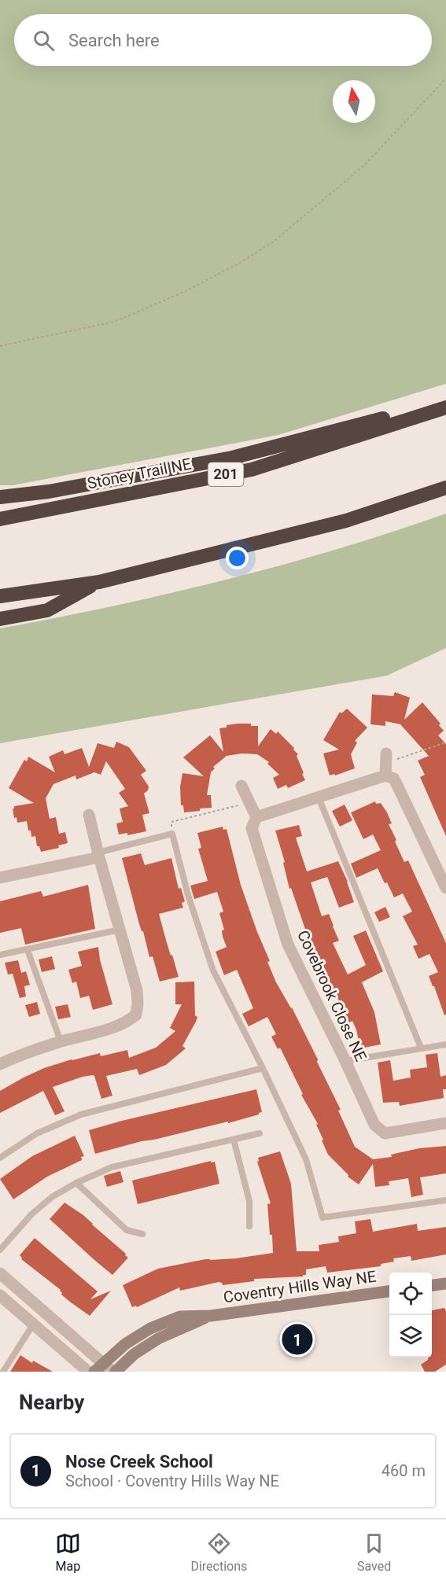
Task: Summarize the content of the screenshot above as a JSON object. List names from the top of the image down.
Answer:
{
  "streets": {
    "highway": ["Stoney Trail NE", "201"],
    "street": ["Covebrook Close NE", "Coventry Hills Way NE"]
  },
  "north": "top",
  "page": {
    "search": "Search here",
    "pins": "1",
    "heading": "Nearby",
    "list": [
      {
        "mark": "1",
        "name": "Nose Creek School",
        "note": "School · Coventry Hills Way NE",
        "value": "460 m"
      }
    ],
    "nav": ["Map", "Directions", "Saved"]
  }
}
